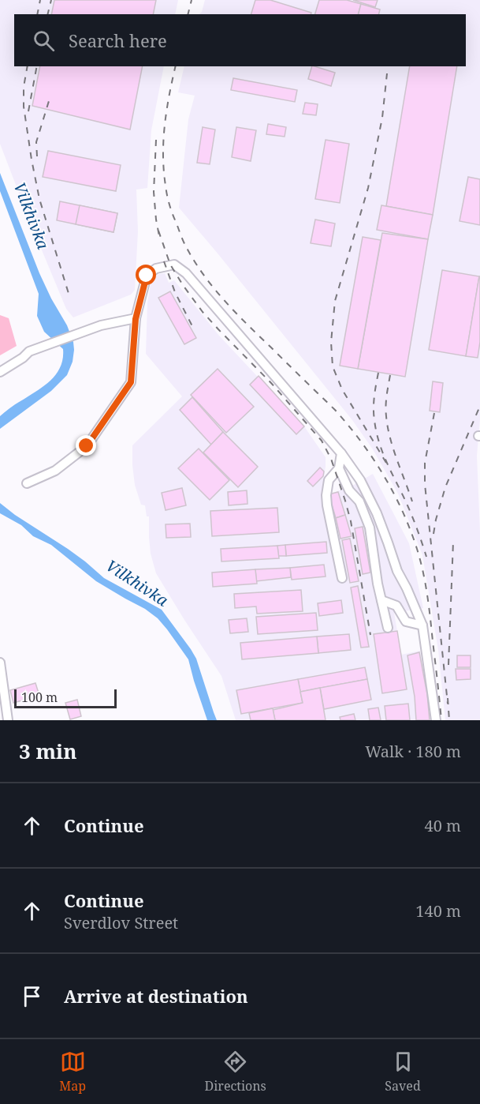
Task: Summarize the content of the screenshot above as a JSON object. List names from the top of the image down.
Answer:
{
  "water": ["Vilkhivka"],
  "scale_bar": "100 m",
  "page": {
    "search": "Search here",
    "scale": "100 m",
    "heading": ["3 min", "Walk · 180 m"],
    "list": [
      ["Continue", "40 m"],
      ["Continue", "Sverdlov Street", "140 m"],
      "Arrive at destination"
    ],
    "nav": ["Map", "Directions", "Saved"]
  }
}
